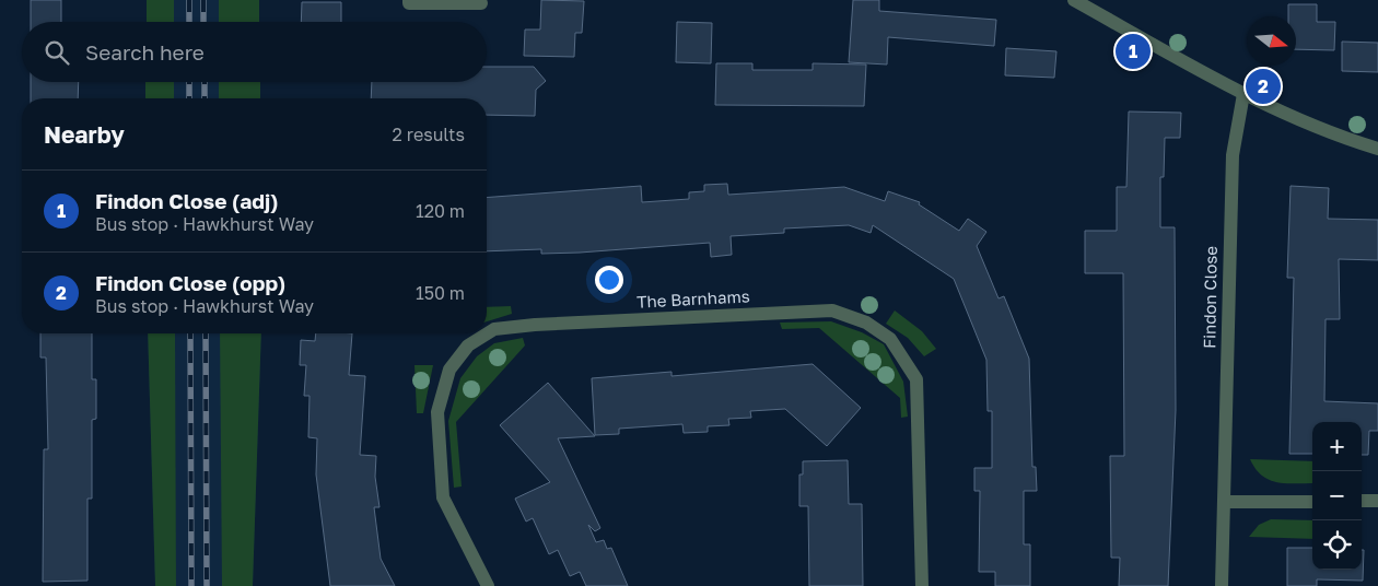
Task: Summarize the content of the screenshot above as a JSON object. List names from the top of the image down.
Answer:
{
  "streets": {
    "street": ["Findon Close", "The Barnhams"]
  },
  "north": "right",
  "page": {
    "search": "Search here",
    "pins": ["1", "2"],
    "heading": ["Nearby", "2 results"],
    "list": [
      {
        "mark": "1",
        "name": "Findon Close (adj)",
        "note": "Bus stop · Hawkhurst Way",
        "value": "120 m"
      },
      {
        "mark": "2",
        "name": "Findon Close (opp)",
        "note": "Bus stop · Hawkhurst Way",
        "value": "150 m"
      }
    ],
    "map_buttons": ["+", "−"]
  }
}
